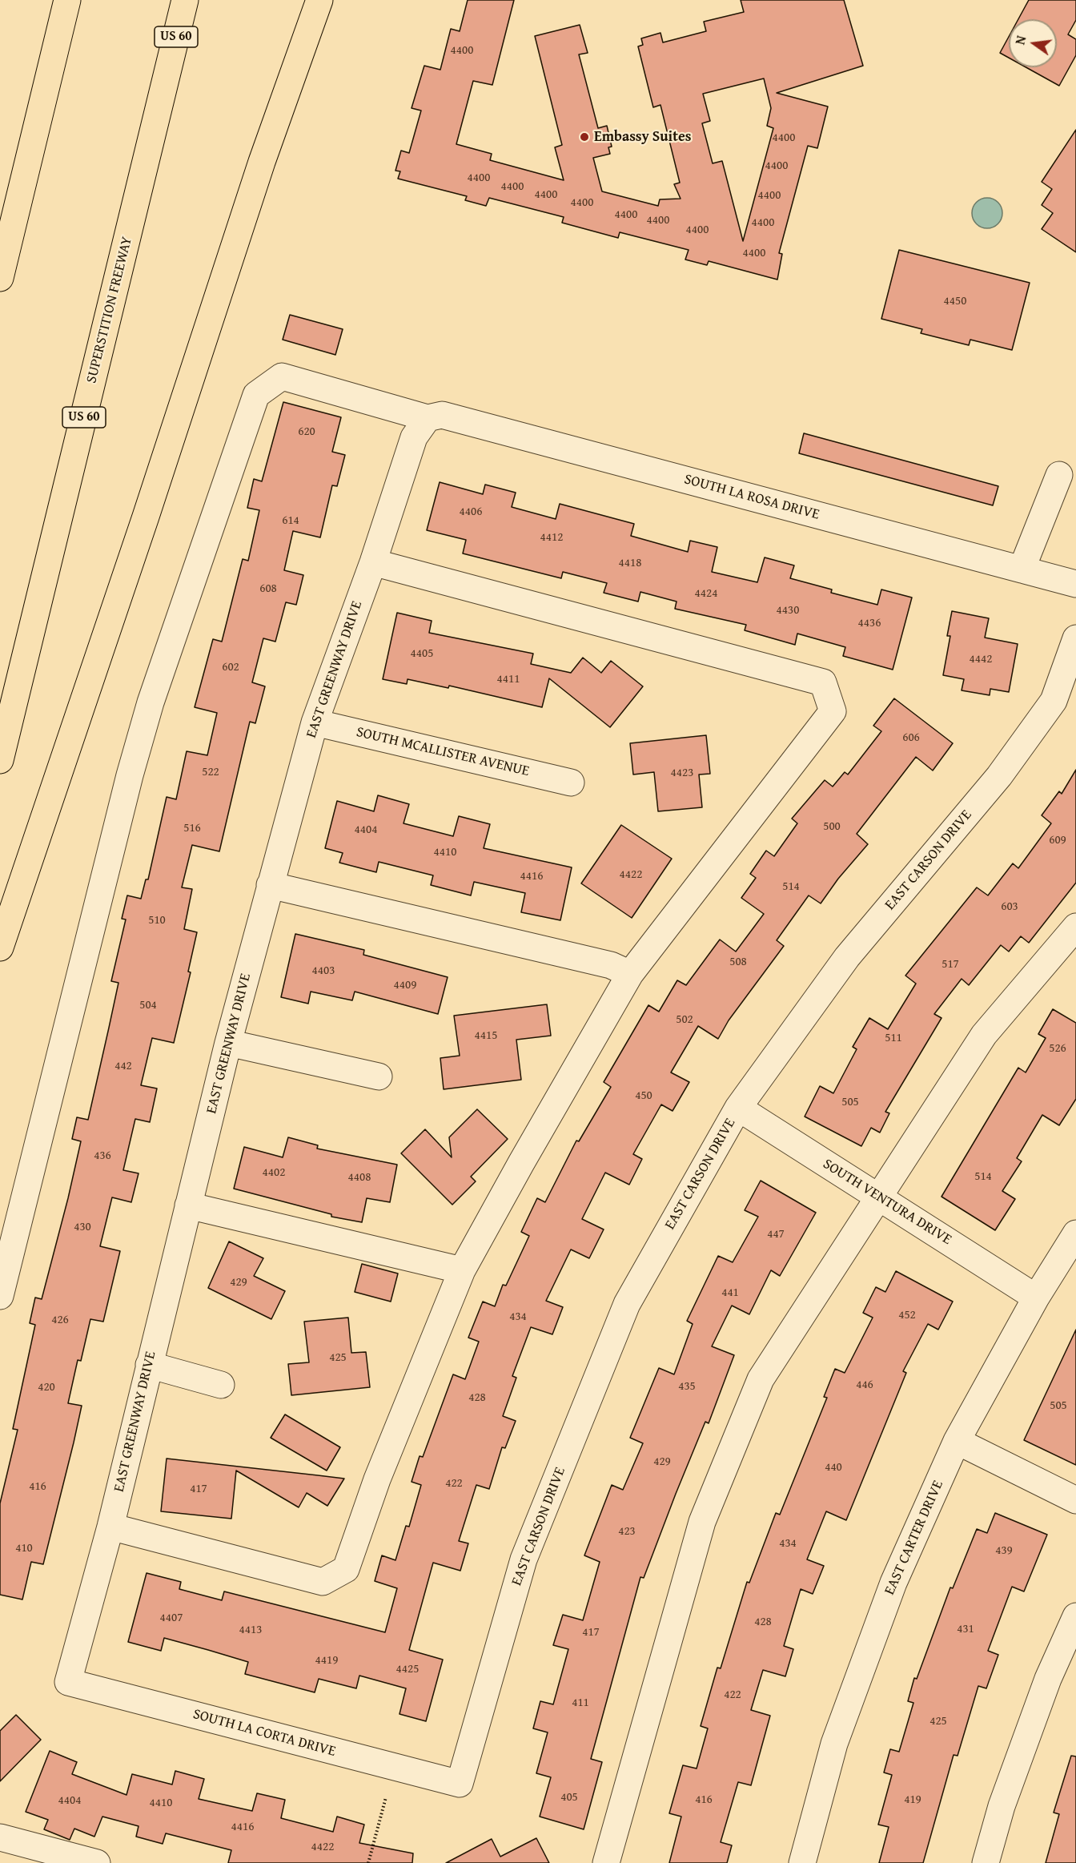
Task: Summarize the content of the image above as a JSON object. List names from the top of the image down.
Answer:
{
  "streets": {
    "highway": ["US 60", "SUPERSTITION FREEWAY"],
    "street": [
      "SOUTH LA ROSA DRIVE",
      "EAST GREENWAY DRIVE",
      "SOUTH MCALLISTER AVENUE",
      "EAST CARSON DRIVE",
      "SOUTH VENTURA DRIVE",
      "EAST CARTER DRIVE",
      "SOUTH LA CORTA DRIVE"
    ]
  },
  "crossings": [
    ["SOUTH LA ROSA DRIVE", "EAST GREENWAY DRIVE"],
    ["EAST GREENWAY DRIVE", "SOUTH MCALLISTER AVENUE"],
    ["EAST GREENWAY DRIVE", "SOUTH LA CORTA DRIVE"],
    ["EAST CARSON DRIVE", "SOUTH VENTURA DRIVE"],
    ["EAST CARSON DRIVE", "SOUTH LA CORTA DRIVE"],
    ["SOUTH VENTURA DRIVE", "EAST CARTER DRIVE"]
  ],
  "places": ["Embassy Suites"],
  "house_numbers": [
    "4400",
    "4400",
    "4400",
    "4400",
    "4400",
    "4400",
    "4400",
    "4400",
    "4400",
    "4400",
    "4400",
    "4400",
    "4400",
    "4450",
    "620",
    "4406",
    "614",
    "4412",
    "4418",
    "608",
    "4424",
    "4430",
    "4436",
    "4405",
    "4442",
    "602",
    "4411",
    "606",
    "522",
    "4423",
    "500",
    "516",
    "4404",
    "609",
    "4410",
    "4422",
    "4416",
    "514",
    "603",
    "510",
    "508",
    "517",
    "4403",
    "4409",
    "504",
    "502",
    "4415",
    "511",
    "526",
    "442",
    "450",
    "505",
    "436",
    "4402",
    "514",
    "4408",
    "430",
    "447",
    "429",
    "441",
    "452",
    "434",
    "426",
    "425",
    "446",
    "435",
    "420",
    "428",
    "505",
    "429",
    "440",
    "422",
    "416",
    "417",
    "423",
    "434",
    "410",
    "439",
    "4407",
    "428",
    "431",
    "4413",
    "417",
    "4419",
    "4425",
    "422",
    "411",
    "425",
    "405",
    "416",
    "419",
    "4404",
    "4410",
    "4416",
    "4422"
  ],
  "north": "left"
}
